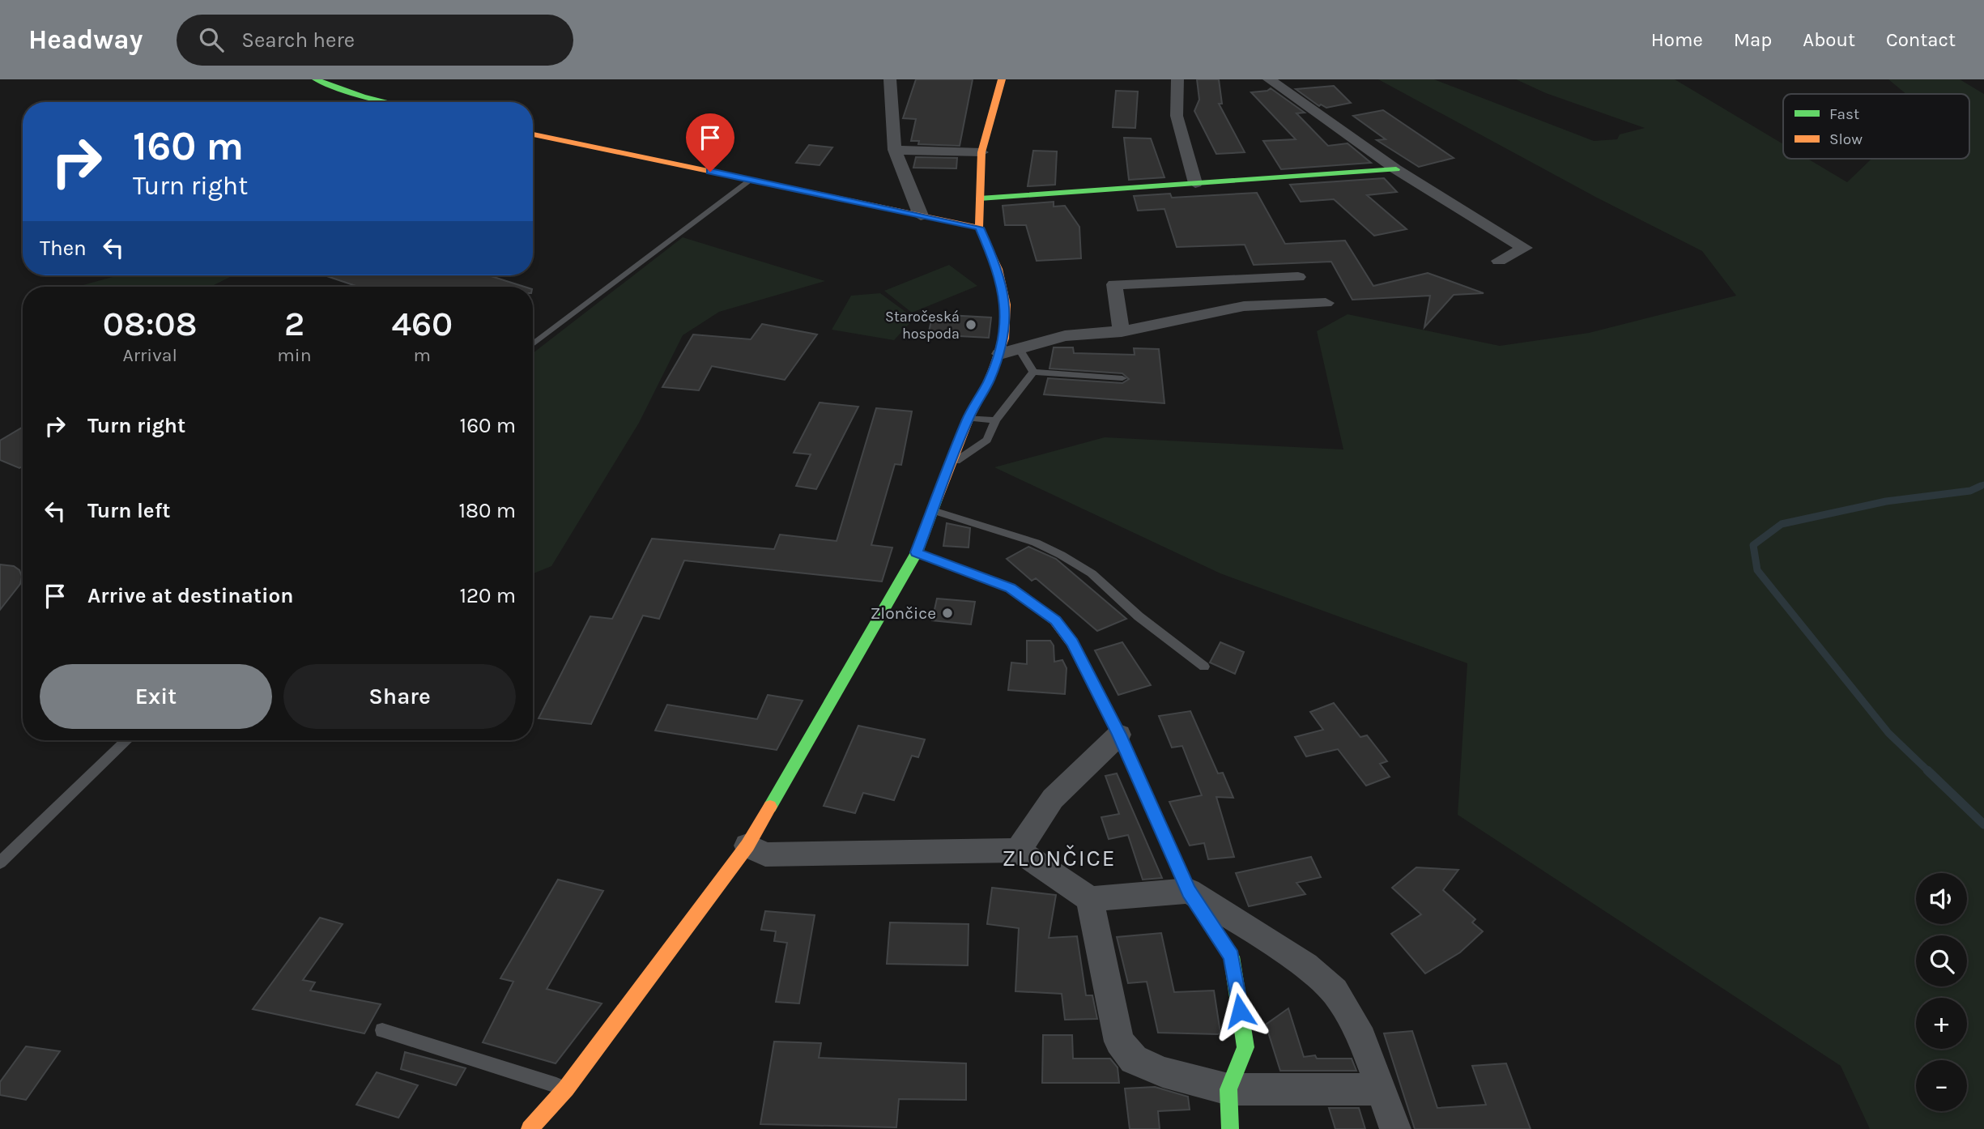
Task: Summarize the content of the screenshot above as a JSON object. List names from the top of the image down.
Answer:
{
  "districts": ["ZLONČICE"],
  "places": ["Staročeská hospoda", "Zlončice"],
  "legend": ["Fast", "Slow"],
  "page": {
    "header": "Headway",
    "search": "Search here",
    "nav": [
      "Home",
      "Map",
      "About",
      "Contact"
    ],
    "turn": ["160 m", "Turn right"],
    "then": "Then",
    "eta": [
      "08:08",
      "Arrival",
      "2",
      "min",
      "460",
      "m"
    ],
    "list": [
      {
        "name": "Turn right",
        "value": "160 m"
      },
      {
        "name": "Turn left",
        "value": "180 m"
      },
      {
        "name": "Arrive at destination",
        "value": "120 m"
      }
    ],
    "buttons": ["Exit", "Share"],
    "map_buttons": ["+", "−"]
  }
}
